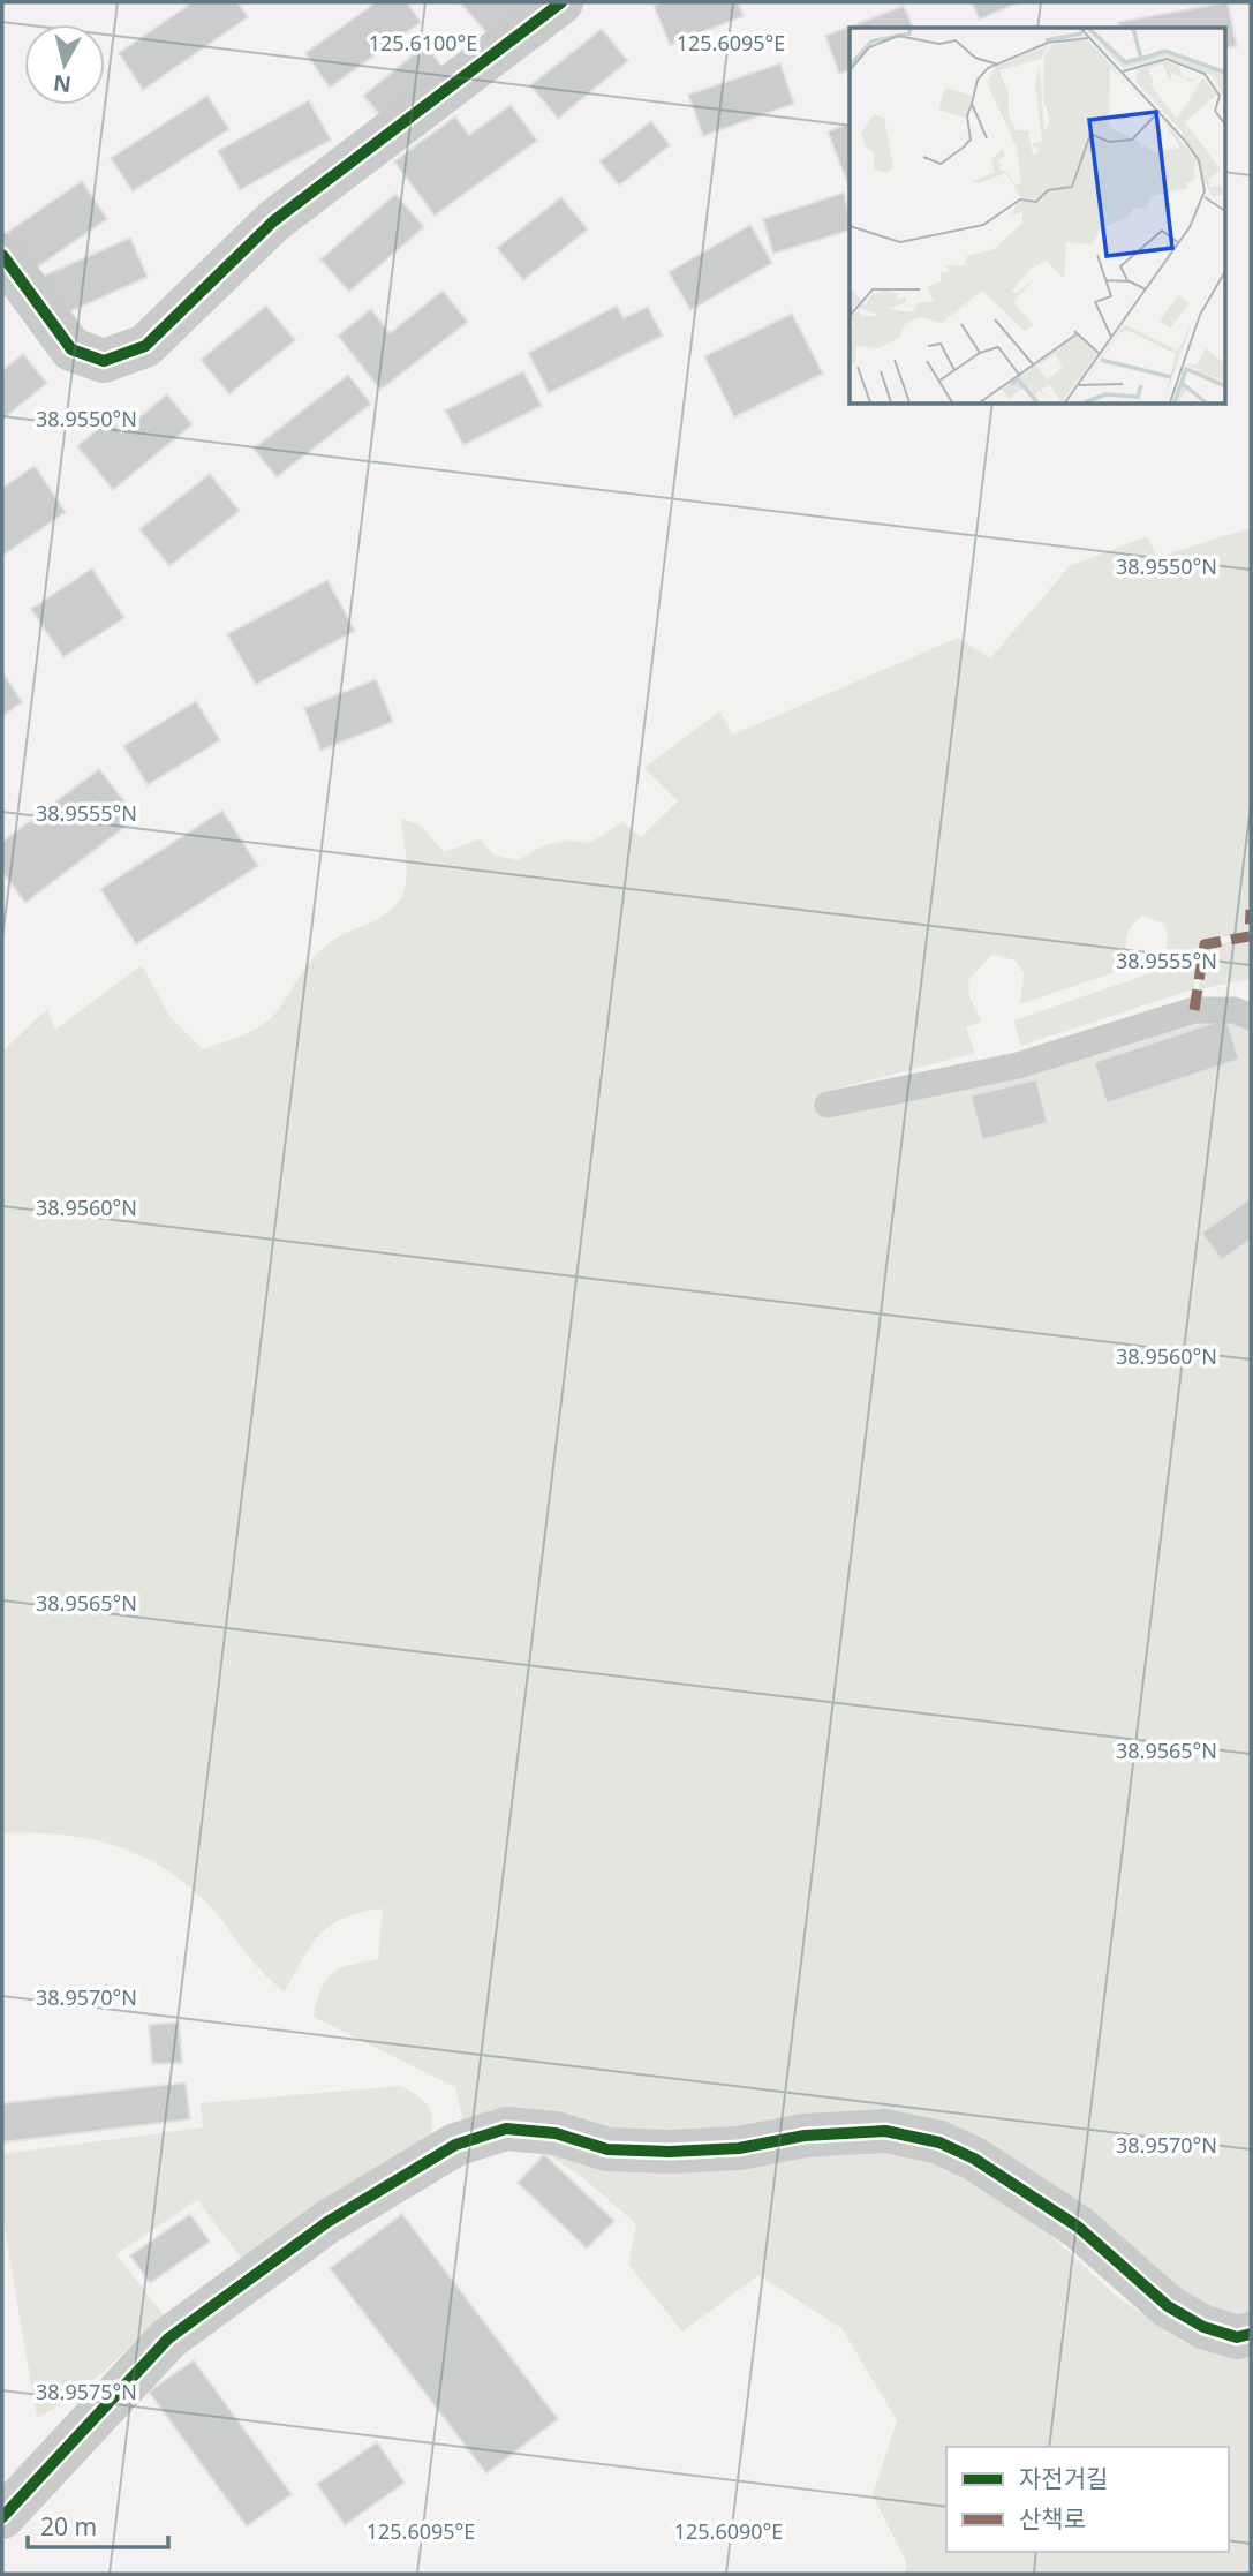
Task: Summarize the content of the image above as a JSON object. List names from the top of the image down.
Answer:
{
  "legend": ["자전거길", "산책로"],
  "scale_bar": "20 m",
  "north": "bottom",
  "coordinates": [
    "125.6100°E",
    "125.6095°E",
    "38.9550°N",
    "38.9555°N",
    "38.9560°N",
    "38.9565°N",
    "38.9570°N",
    "38.9575°N",
    "125.6090°E"
  ]
}
